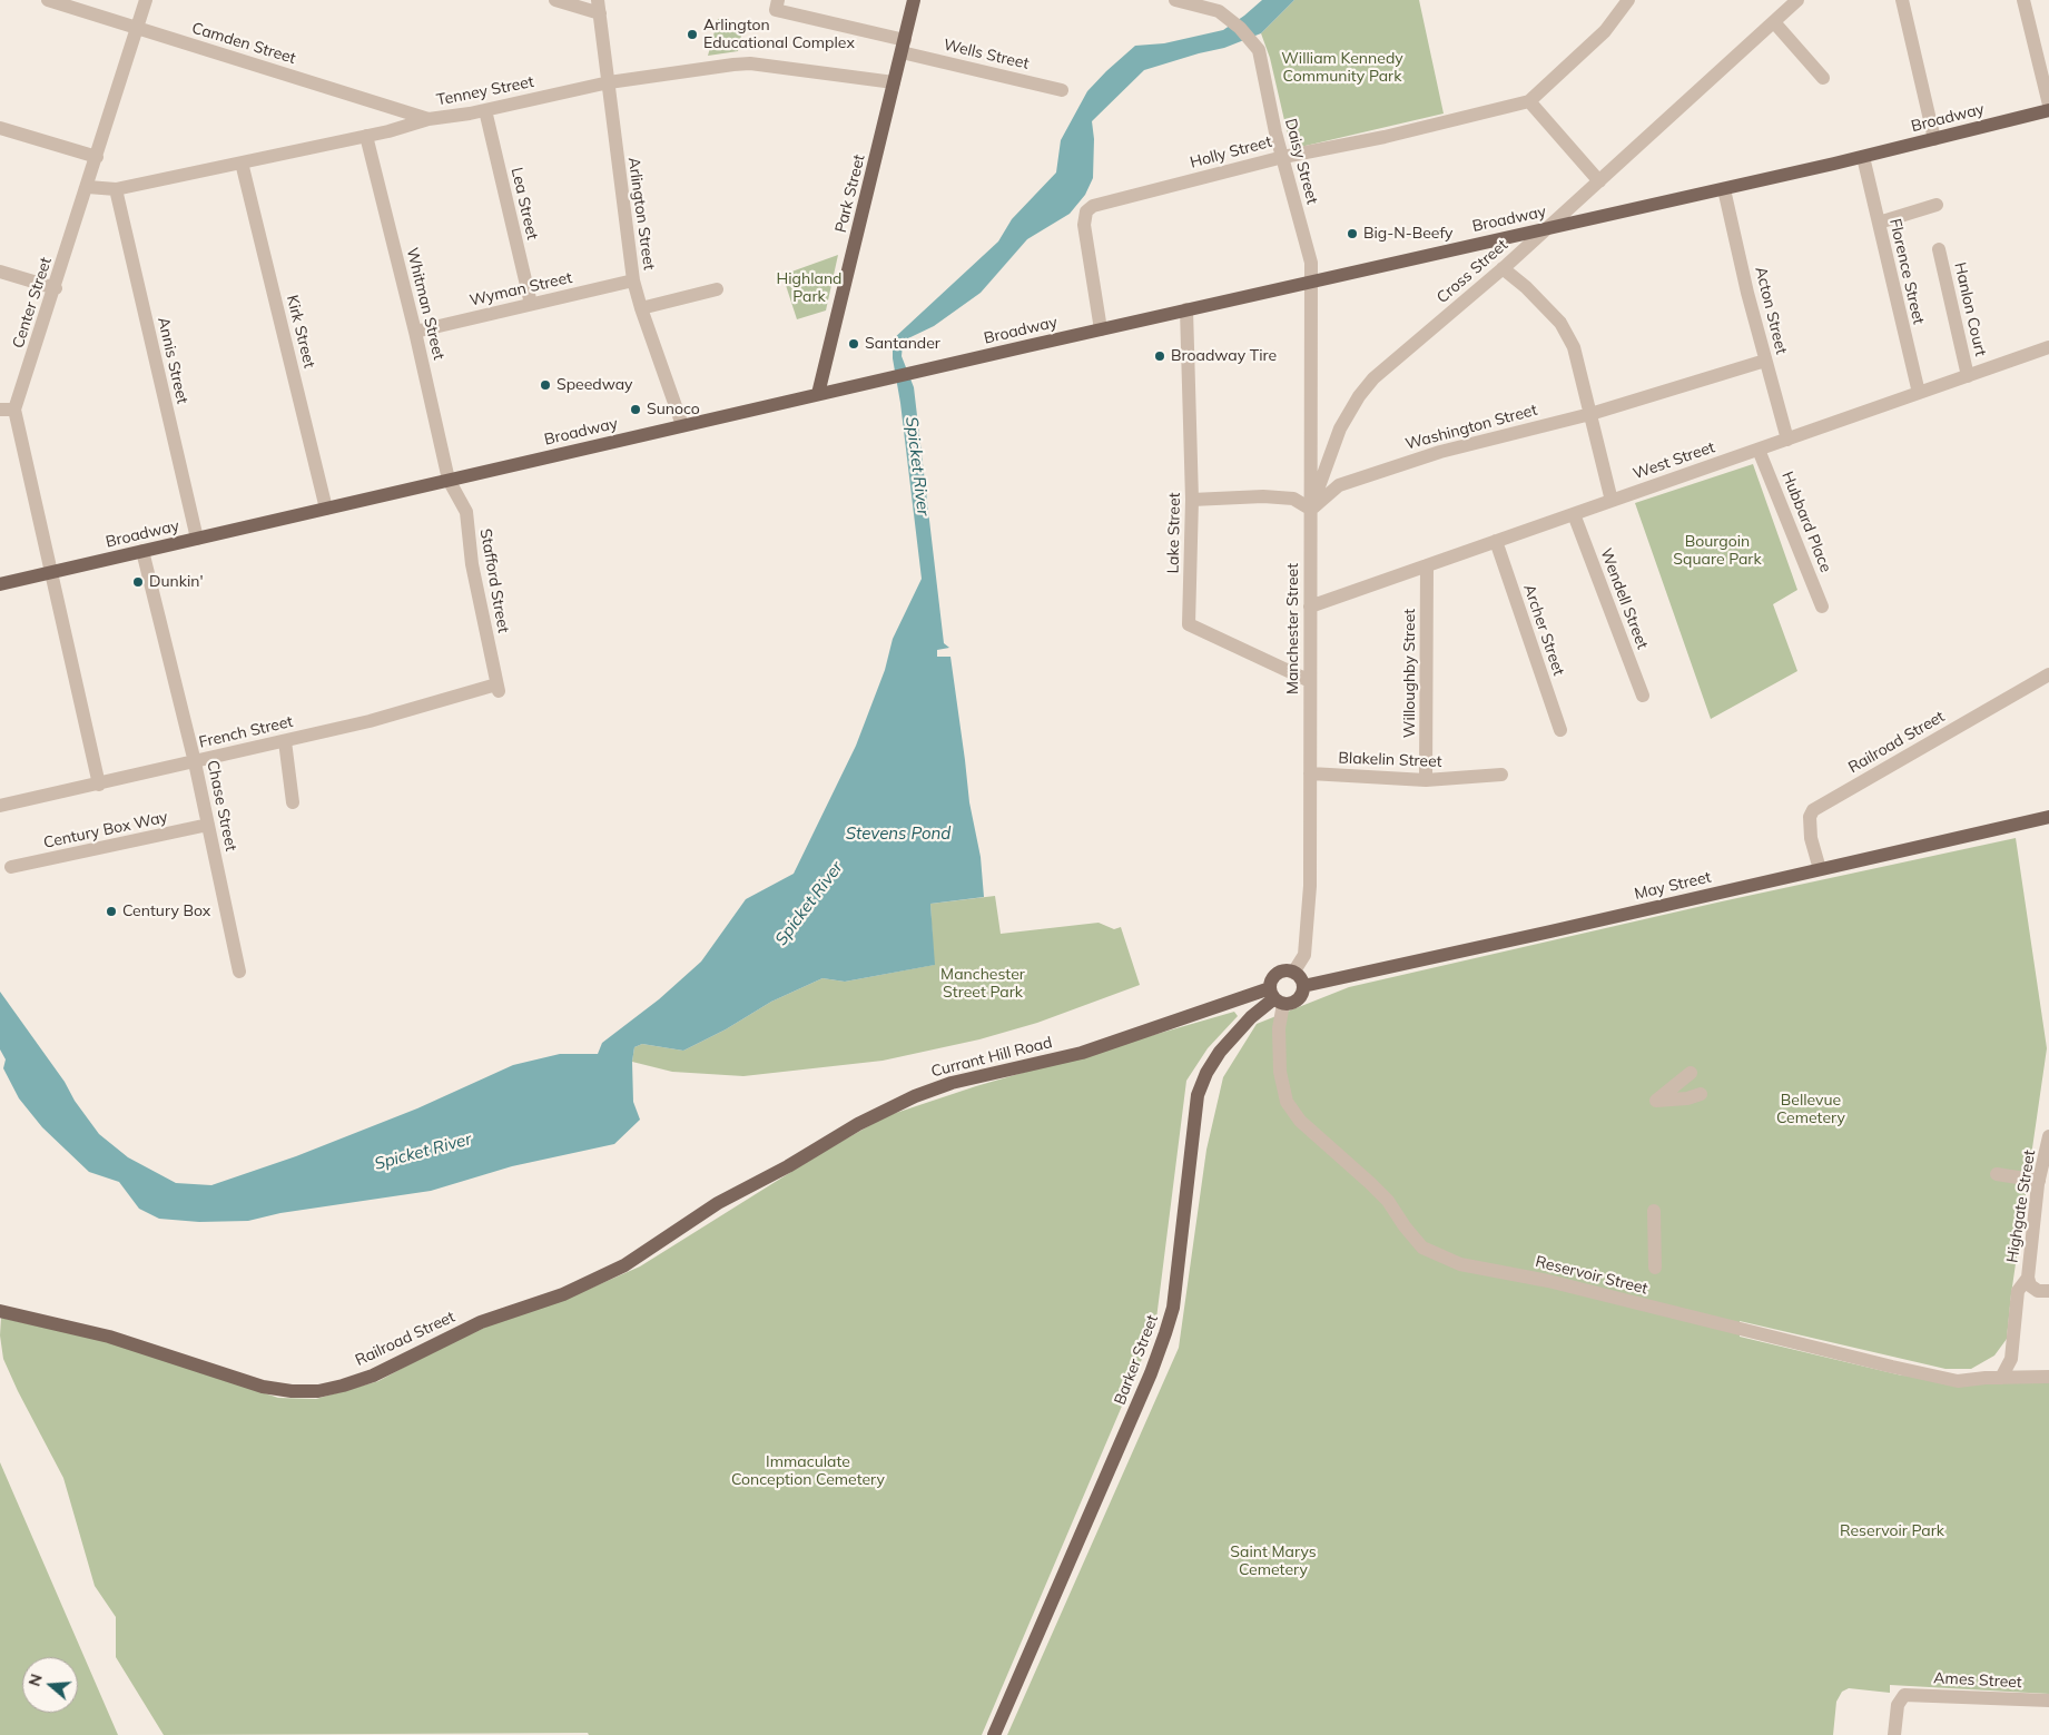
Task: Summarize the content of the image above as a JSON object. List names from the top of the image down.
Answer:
{
  "streets": {
    "main road": [
      "Broadway",
      "Park Street",
      "Railroad Street",
      "May Street",
      "Currant Hill Road",
      "Barker Street"
    ],
    "street": [
      "Camden Street",
      "Wells Street",
      "Tenney Street",
      "Holly Street",
      "Daisy Street",
      "Lea Street",
      "Arlington Street",
      "Cross Street",
      "Florence Street",
      "Wyman Street",
      "Center Street",
      "Whitman Street",
      "Hanlon Court",
      "Acton Street",
      "Kirk Street",
      "Annis Street",
      "Washington Street",
      "West Street",
      "Hubbard Place",
      "Lake Street",
      "Stafford Street",
      "Wendell Street",
      "Manchester Street",
      "Archer Street",
      "Willoughby Street",
      "French Street",
      "Blakelin Street",
      "Chase Street",
      "Century Box Way",
      "Highgate Street",
      "Reservoir Street",
      "Ames Street"
    ]
  },
  "crossings": [
    ["Camden Street", "Tenney Street"],
    ["Camden Street", "Center Street"],
    ["Wells Street", "Park Street"],
    ["Tenney Street", "Park Street"],
    ["Tenney Street", "Lea Street"],
    ["Tenney Street", "Arlington Street"],
    ["Tenney Street", "Center Street"],
    ["Tenney Street", "Whitman Street"],
    ["Tenney Street", "Kirk Street"],
    ["Tenney Street", "Annis Street"],
    ["Broadway", "Holly Street"],
    ["Broadway", "Daisy Street"],
    ["Broadway", "Park Street"],
    ["Broadway", "Arlington Street"],
    ["Broadway", "Cross Street"],
    ["Broadway", "Florence Street"],
    ["Broadway", "Whitman Street"],
    ["Broadway", "Acton Street"],
    ["Broadway", "Kirk Street"],
    ["Broadway", "Annis Street"],
    ["Broadway", "Lake Street"],
    ["Broadway", "Stafford Street"],
    ["Broadway", "Manchester Street"],
    ["Broadway", "Chase Street"],
    ["Holly Street", "Daisy Street"],
    ["Daisy Street", "Manchester Street"],
    ["Lea Street", "Wyman Street"],
    ["Arlington Street", "Wyman Street"],
    ["Cross Street", "Washington Street"],
    ["Cross Street", "Manchester Street"],
    ["Florence Street", "West Street"],
    ["Wyman Street", "Whitman Street"],
    ["Whitman Street", "Stafford Street"],
    ["Hanlon Court", "West Street"],
    ["Acton Street", "Washington Street"],
    ["Acton Street", "West Street"],
    ["Washington Street", "Manchester Street"],
    ["West Street", "Hubbard Place"],
    ["West Street", "Wendell Street"],
    ["West Street", "Manchester Street"],
    ["West Street", "Archer Street"],
    ["West Street", "Willoughby Street"],
    ["Lake Street", "Manchester Street"],
    ["Stafford Street", "French Street"],
    ["Manchester Street", "Blakelin Street"],
    ["Manchester Street", "May Street"],
    ["Manchester Street", "Currant Hill Road"],
    ["Manchester Street", "Reservoir Street"],
    ["Manchester Street", "Barker Street"],
    ["Willoughby Street", "Blakelin Street"],
    ["French Street", "Chase Street"],
    ["Railroad Street", "May Street"],
    ["Railroad Street", "Currant Hill Road"],
    ["Chase Street", "Century Box Way"],
    ["May Street", "Currant Hill Road"],
    ["May Street", "Reservoir Street"],
    ["May Street", "Barker Street"],
    ["Currant Hill Road", "Reservoir Street"],
    ["Currant Hill Road", "Barker Street"],
    ["Highgate Street", "Reservoir Street"],
    ["Reservoir Street", "Barker Street"]
  ],
  "water": ["Spicket River", "Stevens Pond"],
  "parks": [
    "William Kennedy Community Park",
    "Highland Park",
    "Bourgoin Square Park",
    "Manchester Street Park",
    "Bellevue Cemetery",
    "Immaculate Conception Cemetery",
    "Reservoir Park",
    "Saint Marys Cemetery"
  ],
  "places": [
    "Arlington Educational Complex",
    "Big-N-Beefy",
    "Santander",
    "Broadway Tire",
    "Speedway",
    "Sunoco",
    "Dunkin'",
    "Century Box"
  ],
  "north": "left"
}
